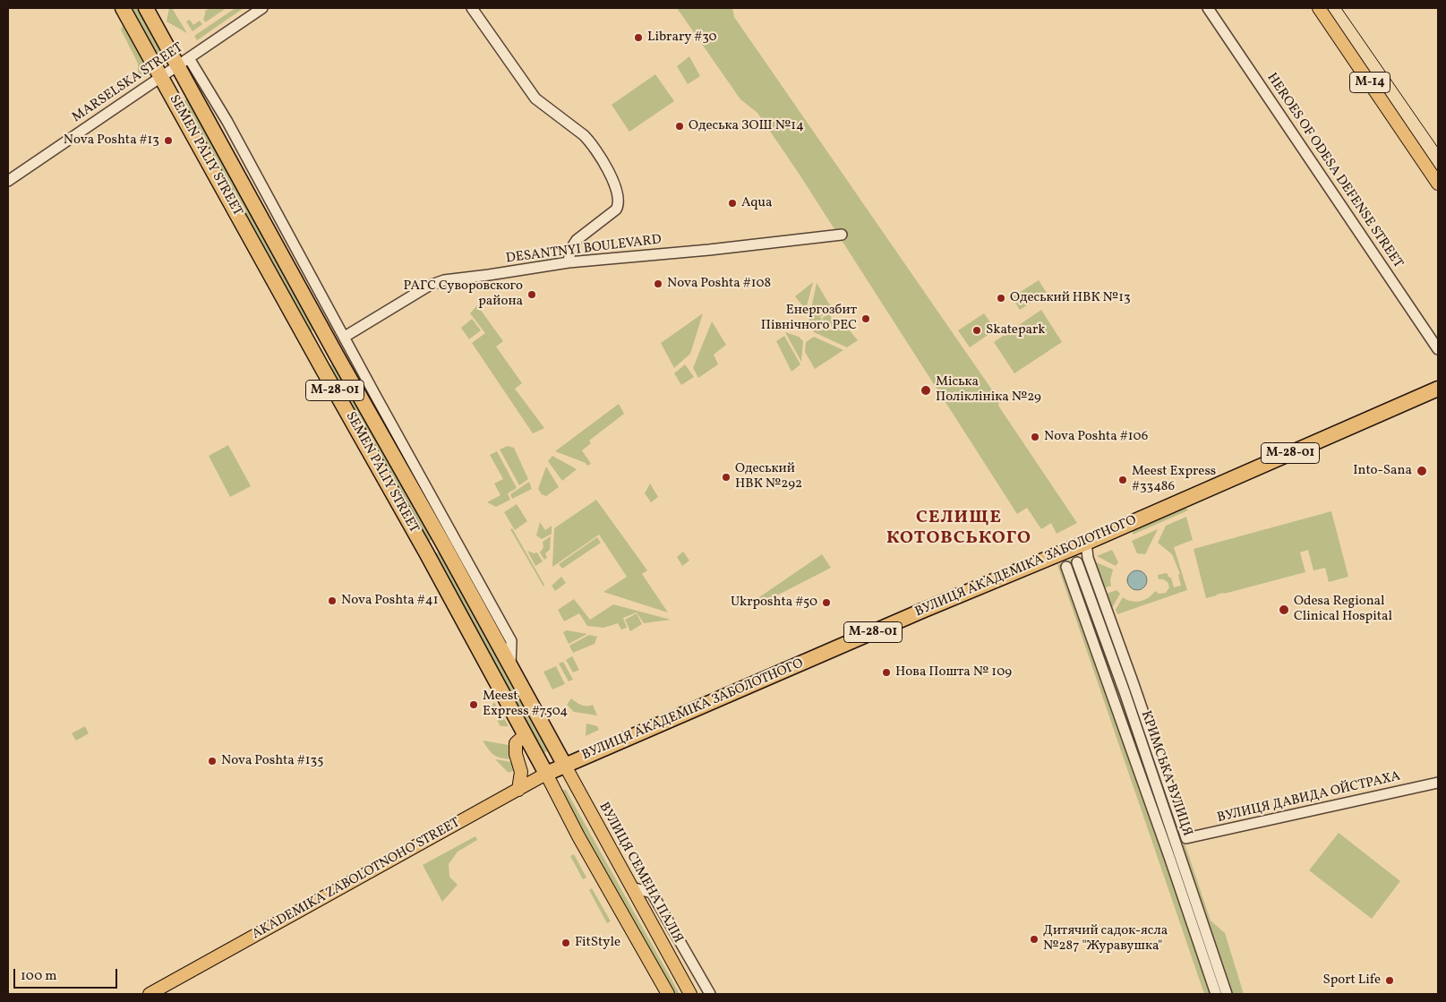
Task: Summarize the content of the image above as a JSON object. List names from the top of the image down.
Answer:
{
  "streets": {
    "highway": [
      "SEMEN PALIY STREET",
      "М-28-01",
      "ВУЛИЦЯ АКАДЕМІКА ЗАБОЛОТНОГО",
      "AKADEMIKA ZABOLOTNOHO STREET"
    ],
    "main road": ["М-14", "ВУЛИЦЯ СЕМЕНА ПАЛІЯ"],
    "street": [
      "MARSELSKA STREET",
      "HEROES OF ODESA DEFENSE STREET",
      "DESANTNYI BOULEVARD",
      "КРИМСЬКА ВУЛИЦЯ",
      "ВУЛИЦЯ ДАВИДА ОЙСТРАХА"
    ]
  },
  "crossings": [
    ["MARSELSKA STREET", "SEMEN PALIY STREET"],
    ["SEMEN PALIY STREET", "ВУЛИЦЯ АКАДЕМІКА ЗАБОЛОТНОГО"],
    ["SEMEN PALIY STREET", "ВУЛИЦЯ СЕМЕНА ПАЛІЯ"],
    ["SEMEN PALIY STREET", "AKADEMIKA ZABOLOTNOHO STREET"],
    ["ВУЛИЦЯ АКАДЕМІКА ЗАБОЛОТНОГО", "КРИМСЬКА ВУЛИЦЯ"],
    ["ВУЛИЦЯ АКАДЕМІКА ЗАБОЛОТНОГО", "ВУЛИЦЯ СЕМЕНА ПАЛІЯ"],
    ["ВУЛИЦЯ АКАДЕМІКА ЗАБОЛОТНОГО", "AKADEMIKA ZABOLOTNOHO STREET"],
    ["КРИМСЬКА ВУЛИЦЯ", "ВУЛИЦЯ ДАВИДА ОЙСТРАХА"],
    ["ВУЛИЦЯ СЕМЕНА ПАЛІЯ", "AKADEMIKA ZABOLOTNOHO STREET"]
  ],
  "districts": ["СЕЛИЩЕ КОТОВСЬКОГО"],
  "places": [
    "Library #30",
    "Одеська ЗОШ №14",
    "Nova Poshta #13",
    "Aqua",
    "Nova Poshta #108",
    "РАГС Суворовского района",
    "Одеський НВК №13",
    "Енергозбит Північного РЕС",
    "Skatepark",
    "Міська Поліклініка №29",
    "Nova Poshta #106",
    "Into-Sana",
    "Одеський НВК №292",
    "Meest Express #33486",
    "Nova Poshta #41",
    "Ukrposhta #50",
    "Odesa Regional Clinical Hospital",
    "Нова Пошта № 109",
    "Meest Express #7504",
    "Nova Poshta #135",
    "Дитячий садок-ясла №287 \"Журавушка\"",
    "FitStyle",
    "Sport Life"
  ],
  "scale_bar": "100 m"
}
